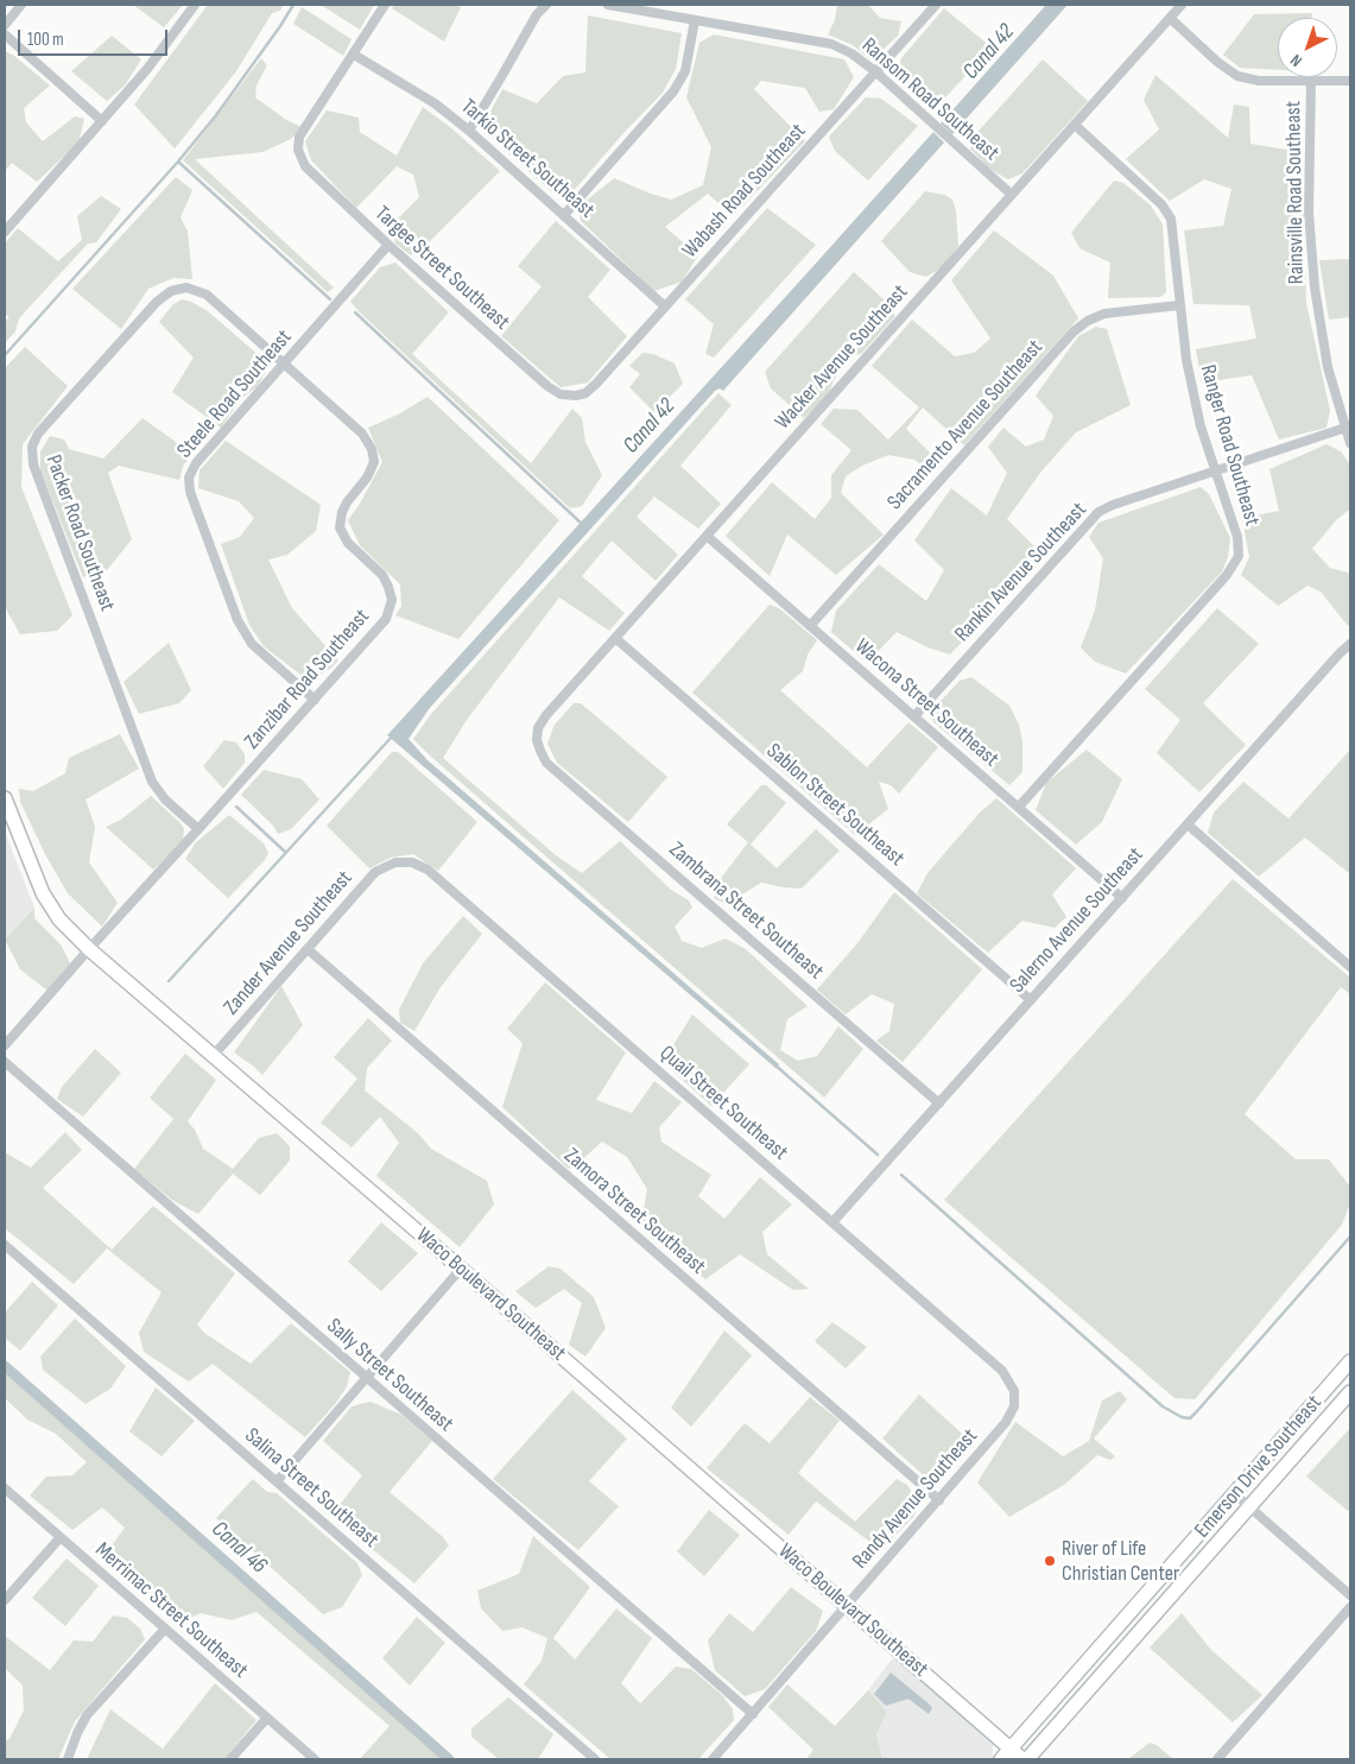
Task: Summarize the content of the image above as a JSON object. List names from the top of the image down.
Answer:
{
  "streets": {
    "street": [
      "Ransom Road Southeast",
      "Tarkio Street Southeast",
      "Wabash Road Southeast",
      "Rainsville Road Southeast",
      "Targee Street Southeast",
      "Wacker Avenue Southeast",
      "Steele Road Southeast",
      "Sacramento Avenue Southeast",
      "Ranger Road Southeast",
      "Packer Road Southeast",
      "Rankin Avenue Southeast",
      "Zanzibar Road Southeast",
      "Wacona Street Southeast",
      "Sablon Street Southeast",
      "Zambrana Street Southeast",
      "Salerno Avenue Southeast",
      "Zander Avenue Southeast",
      "Quail Street Southeast",
      "Zamora Street Southeast",
      "Waco Boulevard Southeast",
      "Sally Street Southeast",
      "Emerson Drive Southeast",
      "Salina Street Southeast",
      "Randy Avenue Southeast",
      "Merrimac Street Southeast"
    ]
  },
  "crossings": [
    ["Ransom Road Southeast", "Wabash Road Southeast"],
    ["Ransom Road Southeast", "Wacker Avenue Southeast"],
    ["Tarkio Street Southeast", "Wabash Road Southeast"],
    ["Tarkio Street Southeast", "Targee Street Southeast"],
    ["Wabash Road Southeast", "Targee Street Southeast"],
    ["Rainsville Road Southeast", "Rankin Avenue Southeast"],
    ["Targee Street Southeast", "Steele Road Southeast"],
    ["Wacker Avenue Southeast", "Ranger Road Southeast"],
    ["Wacker Avenue Southeast", "Wacona Street Southeast"],
    ["Wacker Avenue Southeast", "Sablon Street Southeast"],
    ["Wacker Avenue Southeast", "Zambrana Street Southeast"],
    ["Steele Road Southeast", "Zanzibar Road Southeast"],
    ["Sacramento Avenue Southeast", "Ranger Road Southeast"],
    ["Sacramento Avenue Southeast", "Wacona Street Southeast"],
    ["Ranger Road Southeast", "Rankin Avenue Southeast"],
    ["Ranger Road Southeast", "Wacona Street Southeast"],
    ["Packer Road Southeast", "Zanzibar Road Southeast"],
    ["Rankin Avenue Southeast", "Wacona Street Southeast"],
    ["Zanzibar Road Southeast", "Waco Boulevard Southeast"],
    ["Wacona Street Southeast", "Salerno Avenue Southeast"],
    ["Sablon Street Southeast", "Salerno Avenue Southeast"],
    ["Zambrana Street Southeast", "Salerno Avenue Southeast"],
    ["Salerno Avenue Southeast", "Quail Street Southeast"],
    ["Zander Avenue Southeast", "Quail Street Southeast"],
    ["Zander Avenue Southeast", "Zamora Street Southeast"],
    ["Zander Avenue Southeast", "Waco Boulevard Southeast"],
    ["Quail Street Southeast", "Randy Avenue Southeast"],
    ["Zamora Street Southeast", "Randy Avenue Southeast"],
    ["Waco Boulevard Southeast", "Emerson Drive Southeast"],
    ["Waco Boulevard Southeast", "Randy Avenue Southeast"],
    ["Sally Street Southeast", "Randy Avenue Southeast"]
  ],
  "water": ["Canal 42", "Canal 46"],
  "places": ["River of Life Christian Center"],
  "scale_bar": "100 m",
  "north": "bottom left"
}
